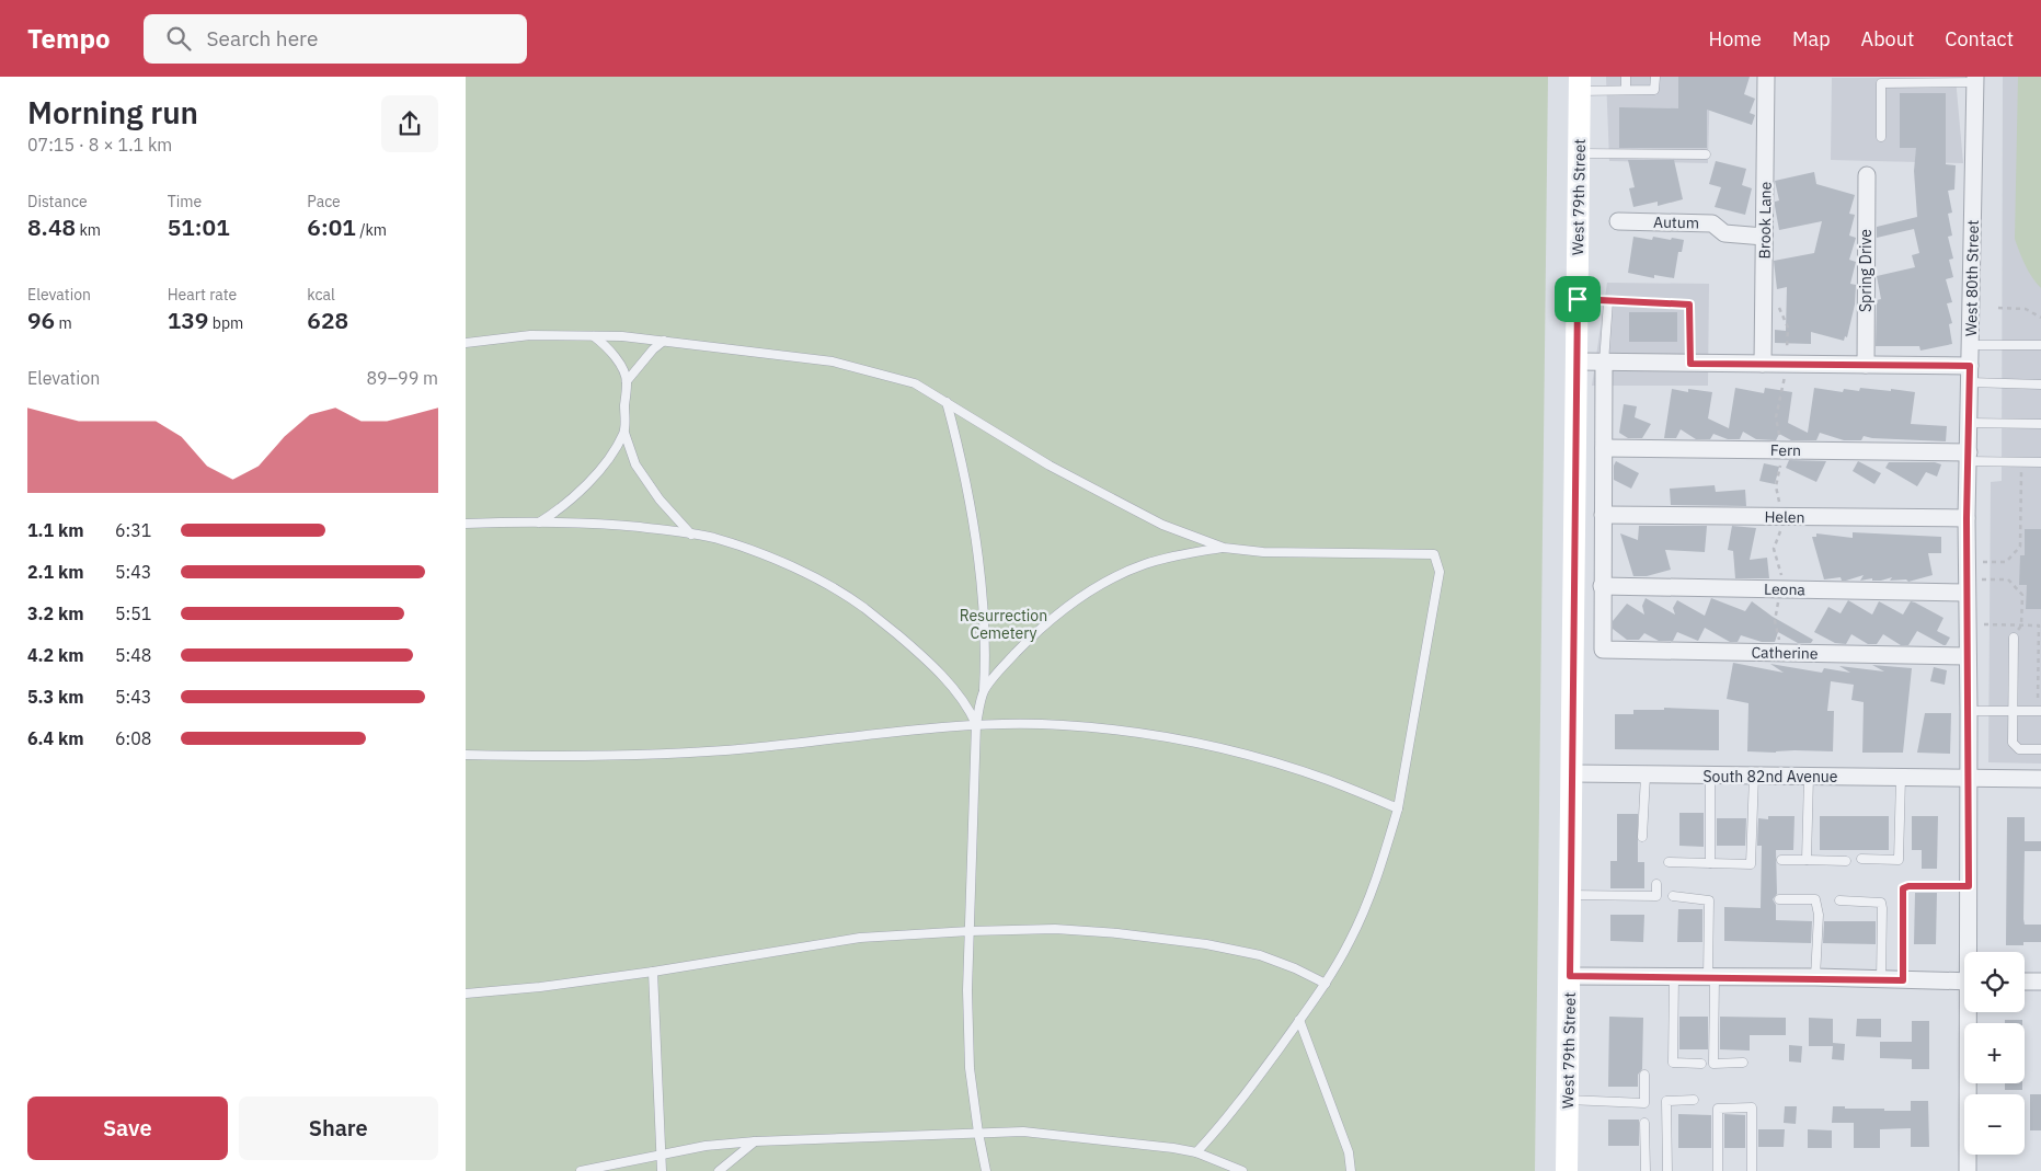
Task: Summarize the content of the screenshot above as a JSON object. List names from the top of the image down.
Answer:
{
  "streets": {
    "main road": ["West 79th Street"],
    "street": [
      "Brook Lane",
      "Autum",
      "Spring Drive",
      "West 80th Street",
      "Fern",
      "Helen",
      "Leona",
      "Catherine",
      "South 82nd Avenue"
    ]
  },
  "crossings": [
    ["West 79th Street", "South 82nd Avenue"],
    ["Brook Lane", "Autum"],
    ["West 80th Street", "Fern"],
    ["West 80th Street", "Helen"],
    ["West 80th Street", "Leona"],
    ["West 80th Street", "Catherine"],
    ["West 80th Street", "South 82nd Avenue"],
    ["Leona", "Catherine"]
  ],
  "parks": ["Resurrection Cemetery"],
  "page": {
    "header": "Tempo",
    "search": "Search here",
    "nav": [
      "Home",
      "Map",
      "About",
      "Contact"
    ],
    "heading": ["Morning run", "07:15 · 8 × 1.1 km"],
    "stats": [
      ["Distance", "8.48 km"],
      ["Time", "51:01"],
      ["Pace", "6:01 /km"],
      ["Elevation", "96 m"],
      ["Heart rate", "139 bpm"],
      ["kcal", "628"]
    ],
    "chart": ["Elevation", "89–99 m"],
    "list": [
      {
        "name": "1.1 km",
        "note": "6:31"
      },
      {
        "name": "2.1 km",
        "note": "5:43"
      },
      {
        "name": "3.2 km",
        "note": "5:51"
      },
      {
        "name": "4.2 km",
        "note": "5:48"
      },
      {
        "name": "5.3 km",
        "note": "5:43"
      },
      {
        "name": "6.4 km",
        "note": "6:08"
      }
    ],
    "map_buttons": ["+", "−"],
    "buttons": ["Save", "Share"]
  }
}
